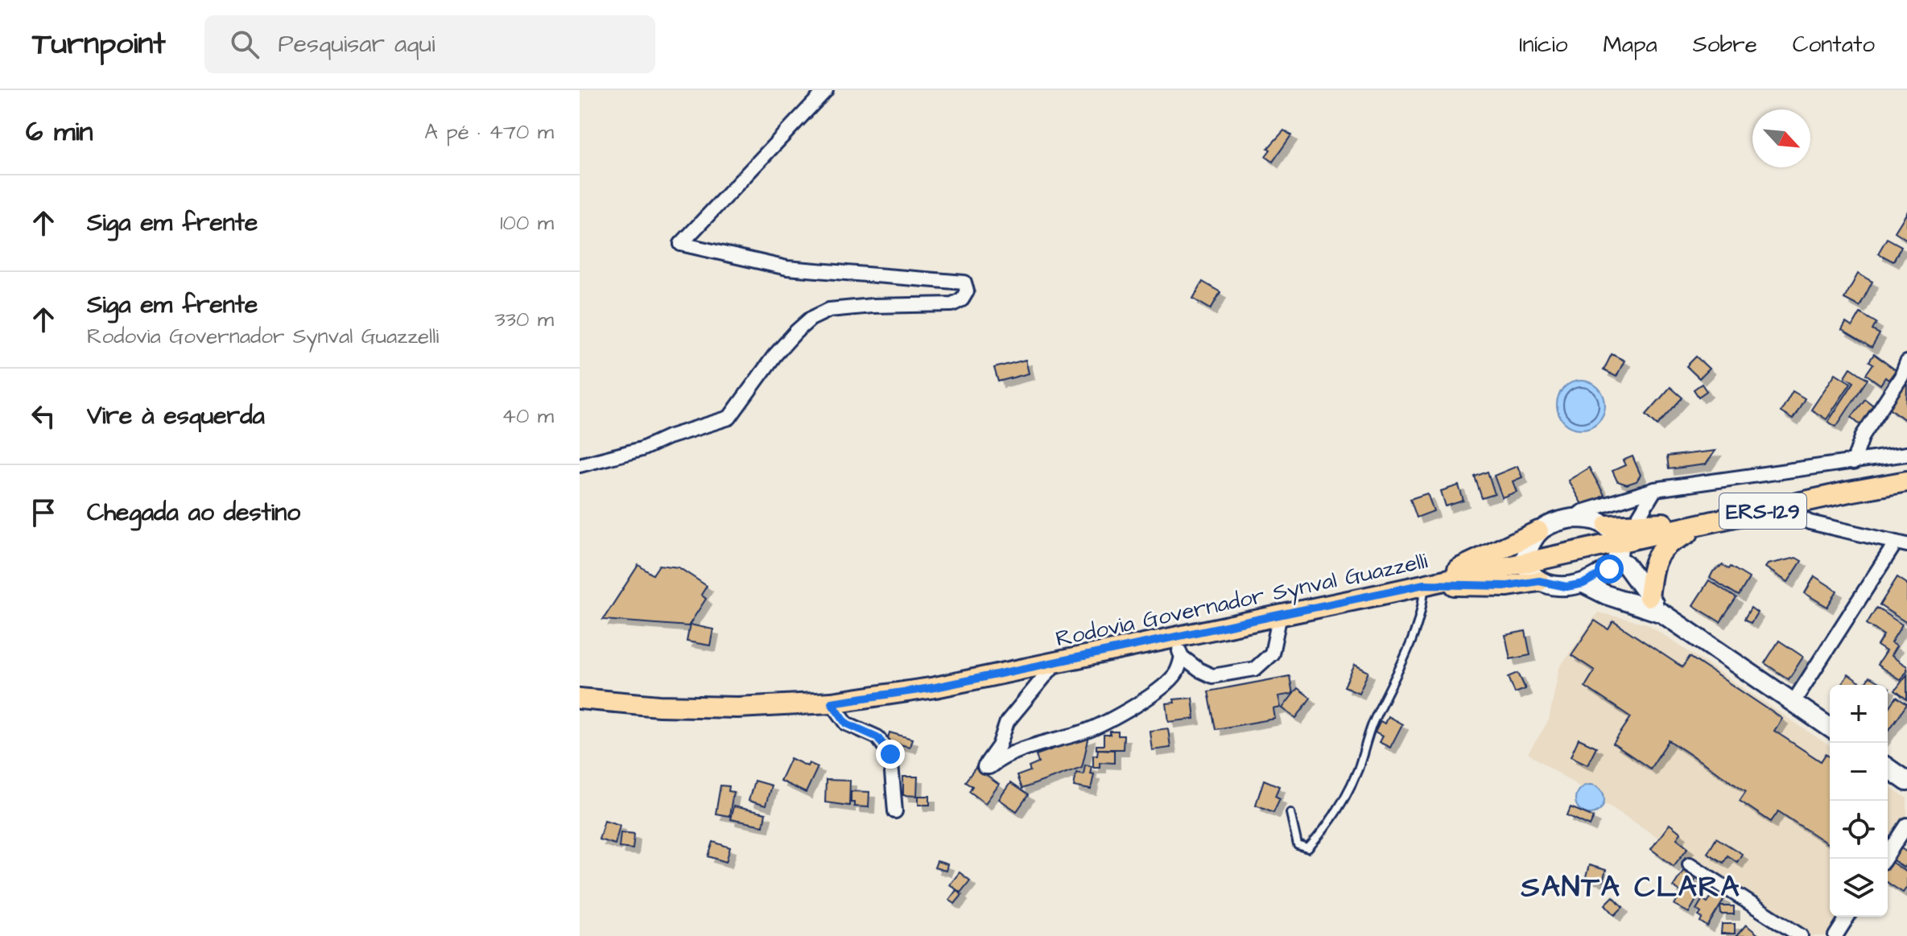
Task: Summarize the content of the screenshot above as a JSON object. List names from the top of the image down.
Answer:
{
  "streets": {
    "main road": ["ERS-129", "Rodovia Governador Synval Guazzelli"]
  },
  "districts": ["SANTA CLARA"],
  "north": "bottom right",
  "page": {
    "header": "Turnpoint",
    "search": "Pesquisar aqui",
    "nav": [
      "Início",
      "Mapa",
      "Sobre",
      "Contato"
    ],
    "heading": ["6 min", "A pé · 470 m"],
    "list": [
      ["Siga em frente", "100 m"],
      ["Siga em frente", "Rodovia Governador Synval Guazzelli", "330 m"],
      ["Vire à esquerda", "40 m"],
      "Chegada ao destino"
    ],
    "map_buttons": ["+", "−"]
  }
}
